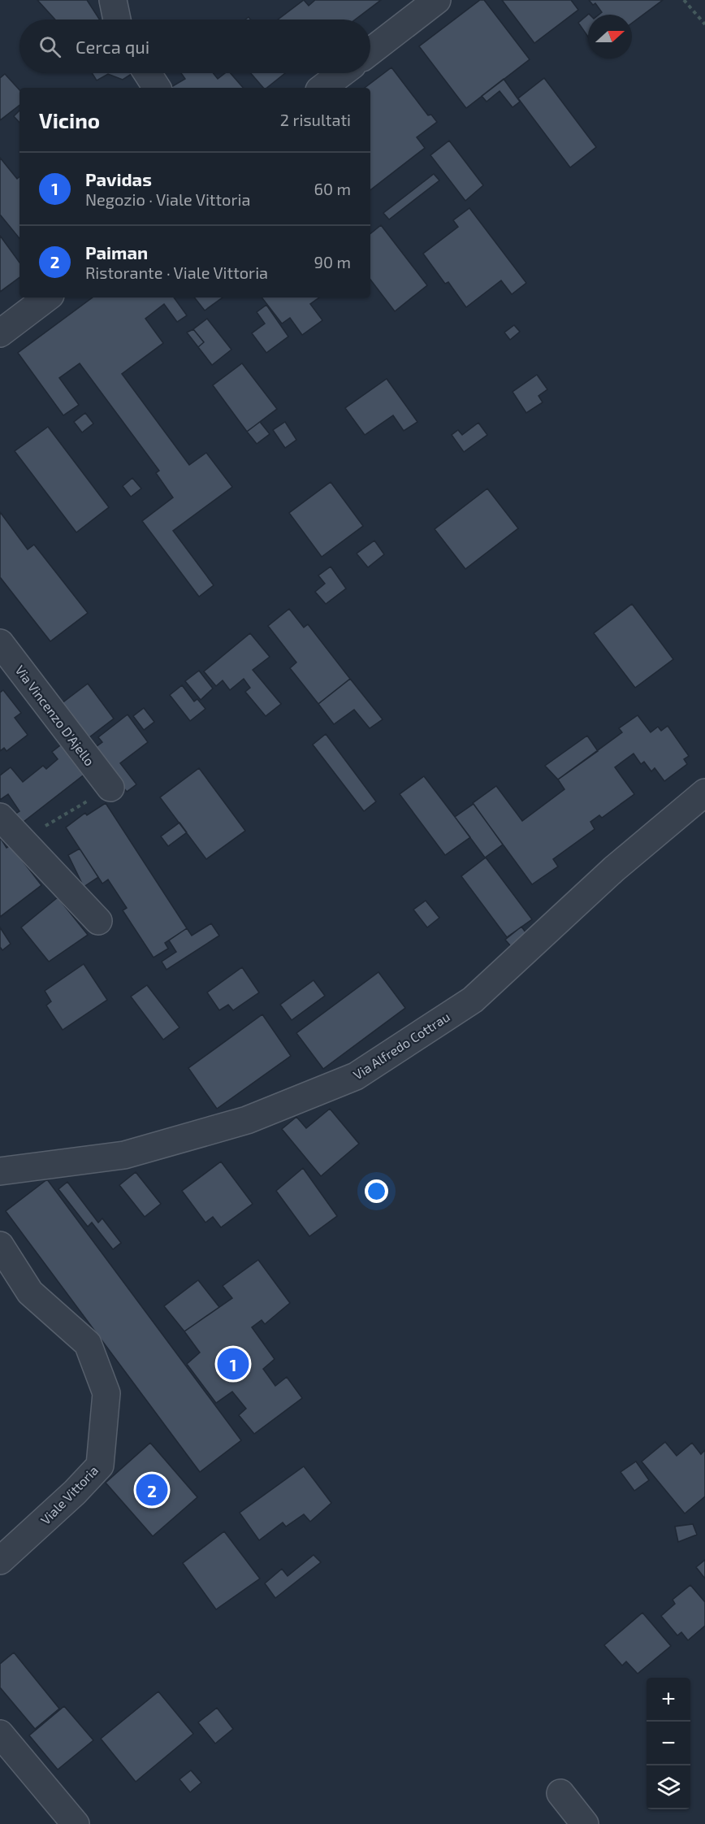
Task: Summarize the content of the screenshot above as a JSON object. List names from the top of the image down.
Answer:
{
  "streets": {
    "street": ["Via Vincenzo D'Ajello", "Via Alfredo Cottrau", "Viale Vittoria"]
  },
  "north": "right",
  "page": {
    "search": "Cerca qui",
    "heading": ["Vicino", "2 risultati"],
    "list": [
      {
        "mark": "1",
        "name": "Pavidas",
        "note": "Negozio · Viale Vittoria",
        "value": "60 m"
      },
      {
        "mark": "2",
        "name": "Paiman",
        "note": "Ristorante · Viale Vittoria",
        "value": "90 m"
      }
    ],
    "pins": ["1", "2"],
    "map_buttons": ["+", "−"]
  }
}
